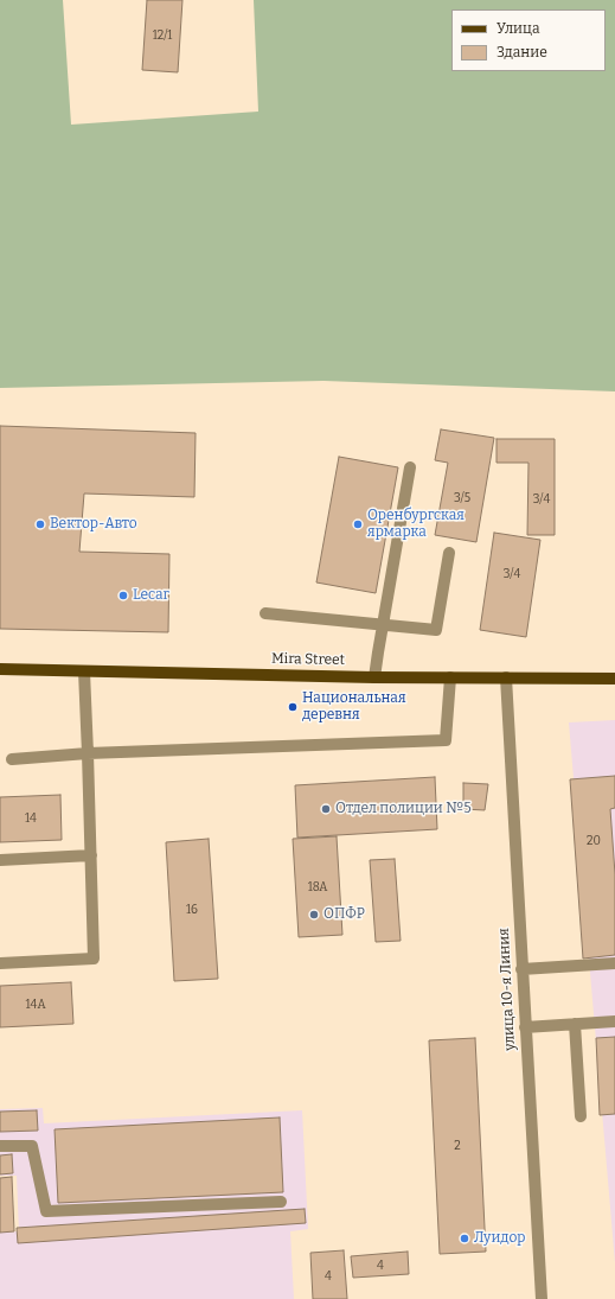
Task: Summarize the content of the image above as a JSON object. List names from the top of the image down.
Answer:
{
  "streets": {
    "main road": ["Mira Street"],
    "street": ["улица 10-я Линия"]
  },
  "crossings": [
    ["Mira Street", "улица 10-я Линия"]
  ],
  "places": [
    "Вектор-Авто",
    "Оренбургская ярмарка",
    "Lecar",
    "Национальная деревня",
    "Отдел полиции №5",
    "ОПФР",
    "Луидор"
  ],
  "house_numbers": [
    "12/1",
    "3/5",
    "3/4",
    "3/4",
    "14",
    "20",
    "18А",
    "16",
    "14А",
    "2",
    "4",
    "4"
  ],
  "legend": ["Улица", "Здание"]
}
